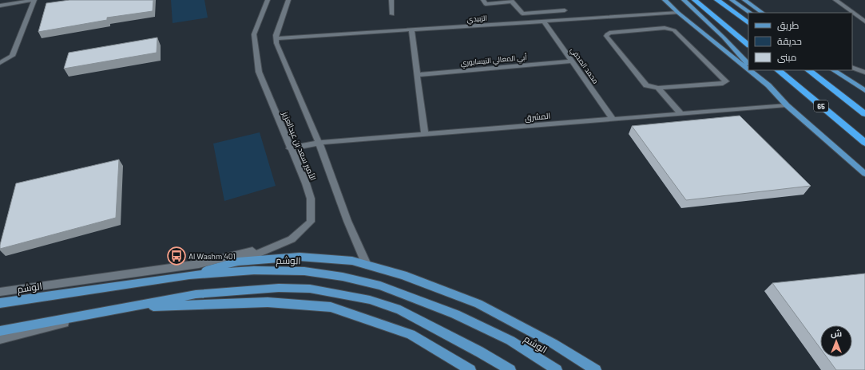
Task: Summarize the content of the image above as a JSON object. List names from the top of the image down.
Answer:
{
  "streets": {
    "highway": ["65"],
    "main road": ["الوشم"],
    "street": [
      "الزبيدي",
      "أبي المعالي النيسابوري",
      "محمد الصدفي",
      "المشرق",
      "الأمير سعد بن عبدالعزيز"
    ]
  },
  "crossings": [
    ["الزبيدي", "محمد الصدفي"],
    ["أبي المعالي النيسابوري", "محمد الصدفي"],
    ["محمد الصدفي", "المشرق"],
    ["المشرق", "الأمير سعد بن عبدالعزيز"]
  ],
  "places": {
    "bus stop": ["Al Washm 401"]
  },
  "legend": ["طريق", "حديقة", "مبنى"],
  "north": "top"
}
